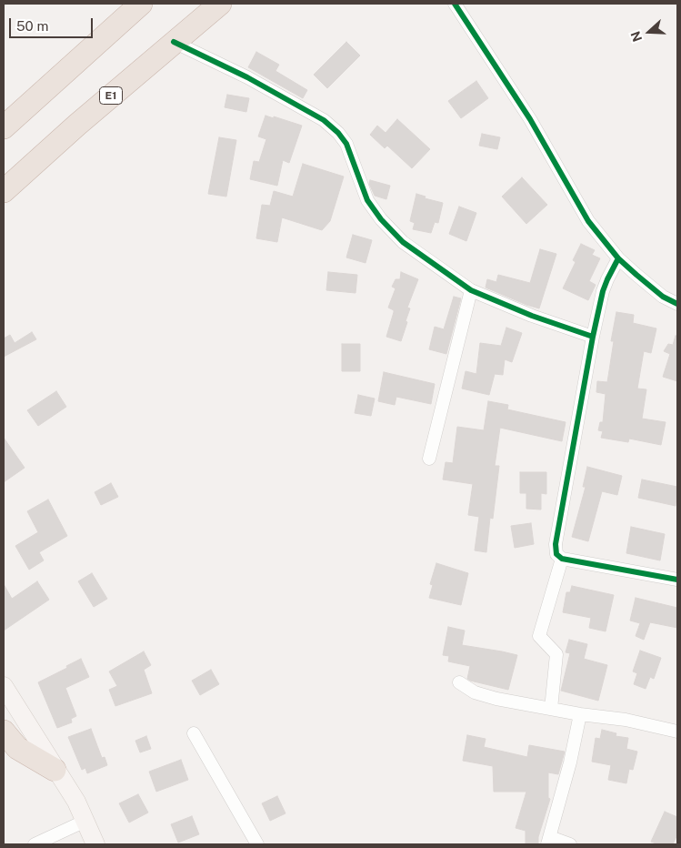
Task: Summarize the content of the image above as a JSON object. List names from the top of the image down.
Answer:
{
  "streets": {
    "highway": ["E1"]
  },
  "scale_bar": "50 m",
  "north": "left"
}
